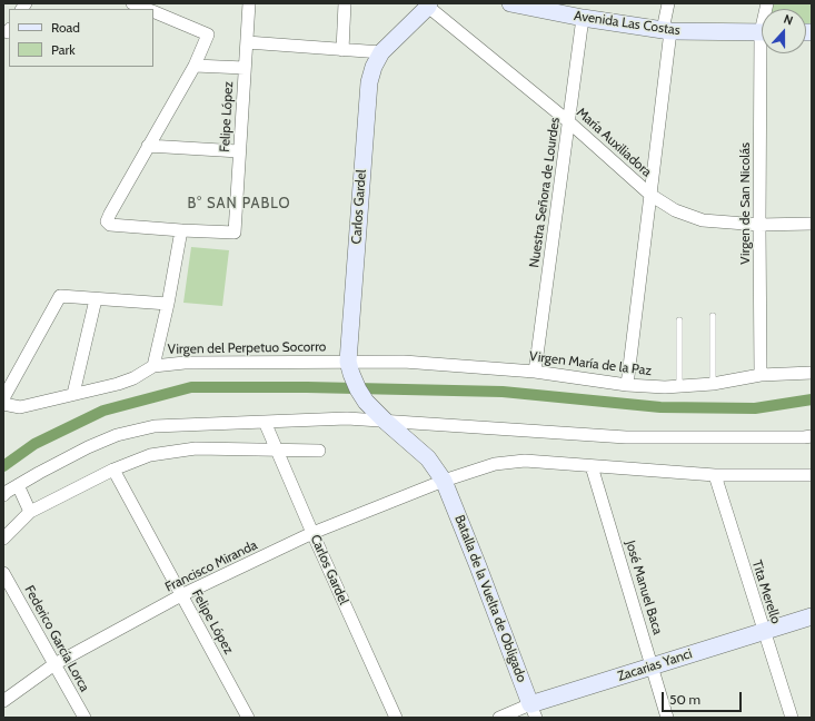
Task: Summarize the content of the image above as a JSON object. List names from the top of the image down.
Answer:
{
  "streets": {
    "street": [
      "Avenida Las Costas",
      "Felipe López",
      "María Auxiliadora",
      "Nuestra Señora de Lourdes",
      "Virgen de San Nicolás",
      "Carlos Gardel",
      "Virgen del Perpetuo Socorro",
      "Virgen María de la Paz",
      "Francisco Miranda",
      "José Manuel Baca",
      "Tita Merello",
      "Batalla de la Vuelta de Obligado",
      "Federico García Lorca",
      "Zacarias Yanci"
    ]
  },
  "crossings": [
    ["Avenida Las Costas", "Nuestra Señora de Lourdes"],
    ["Felipe López", "Francisco Miranda"],
    ["María Auxiliadora", "Nuestra Señora de Lourdes"],
    ["María Auxiliadora", "Virgen de San Nicolás"],
    ["María Auxiliadora", "Carlos Gardel"],
    ["Nuestra Señora de Lourdes", "Virgen María de la Paz"],
    ["Virgen de San Nicolás", "Virgen María de la Paz"],
    ["Carlos Gardel", "Virgen del Perpetuo Socorro"],
    ["Carlos Gardel", "Francisco Miranda"],
    ["Carlos Gardel", "Batalla de la Vuelta de Obligado"],
    ["Virgen del Perpetuo Socorro", "Virgen María de la Paz"],
    ["Francisco Miranda", "José Manuel Baca"],
    ["Francisco Miranda", "Tita Merello"],
    ["Francisco Miranda", "Batalla de la Vuelta de Obligado"],
    ["Francisco Miranda", "Federico García Lorca"],
    ["José Manuel Baca", "Zacarias Yanci"],
    ["Tita Merello", "Zacarias Yanci"],
    ["Batalla de la Vuelta de Obligado", "Zacarias Yanci"]
  ],
  "districts": ["B° SAN PABLO"],
  "legend": ["Road", "Park"],
  "scale_bar": "50 m",
  "north": "top"
}
